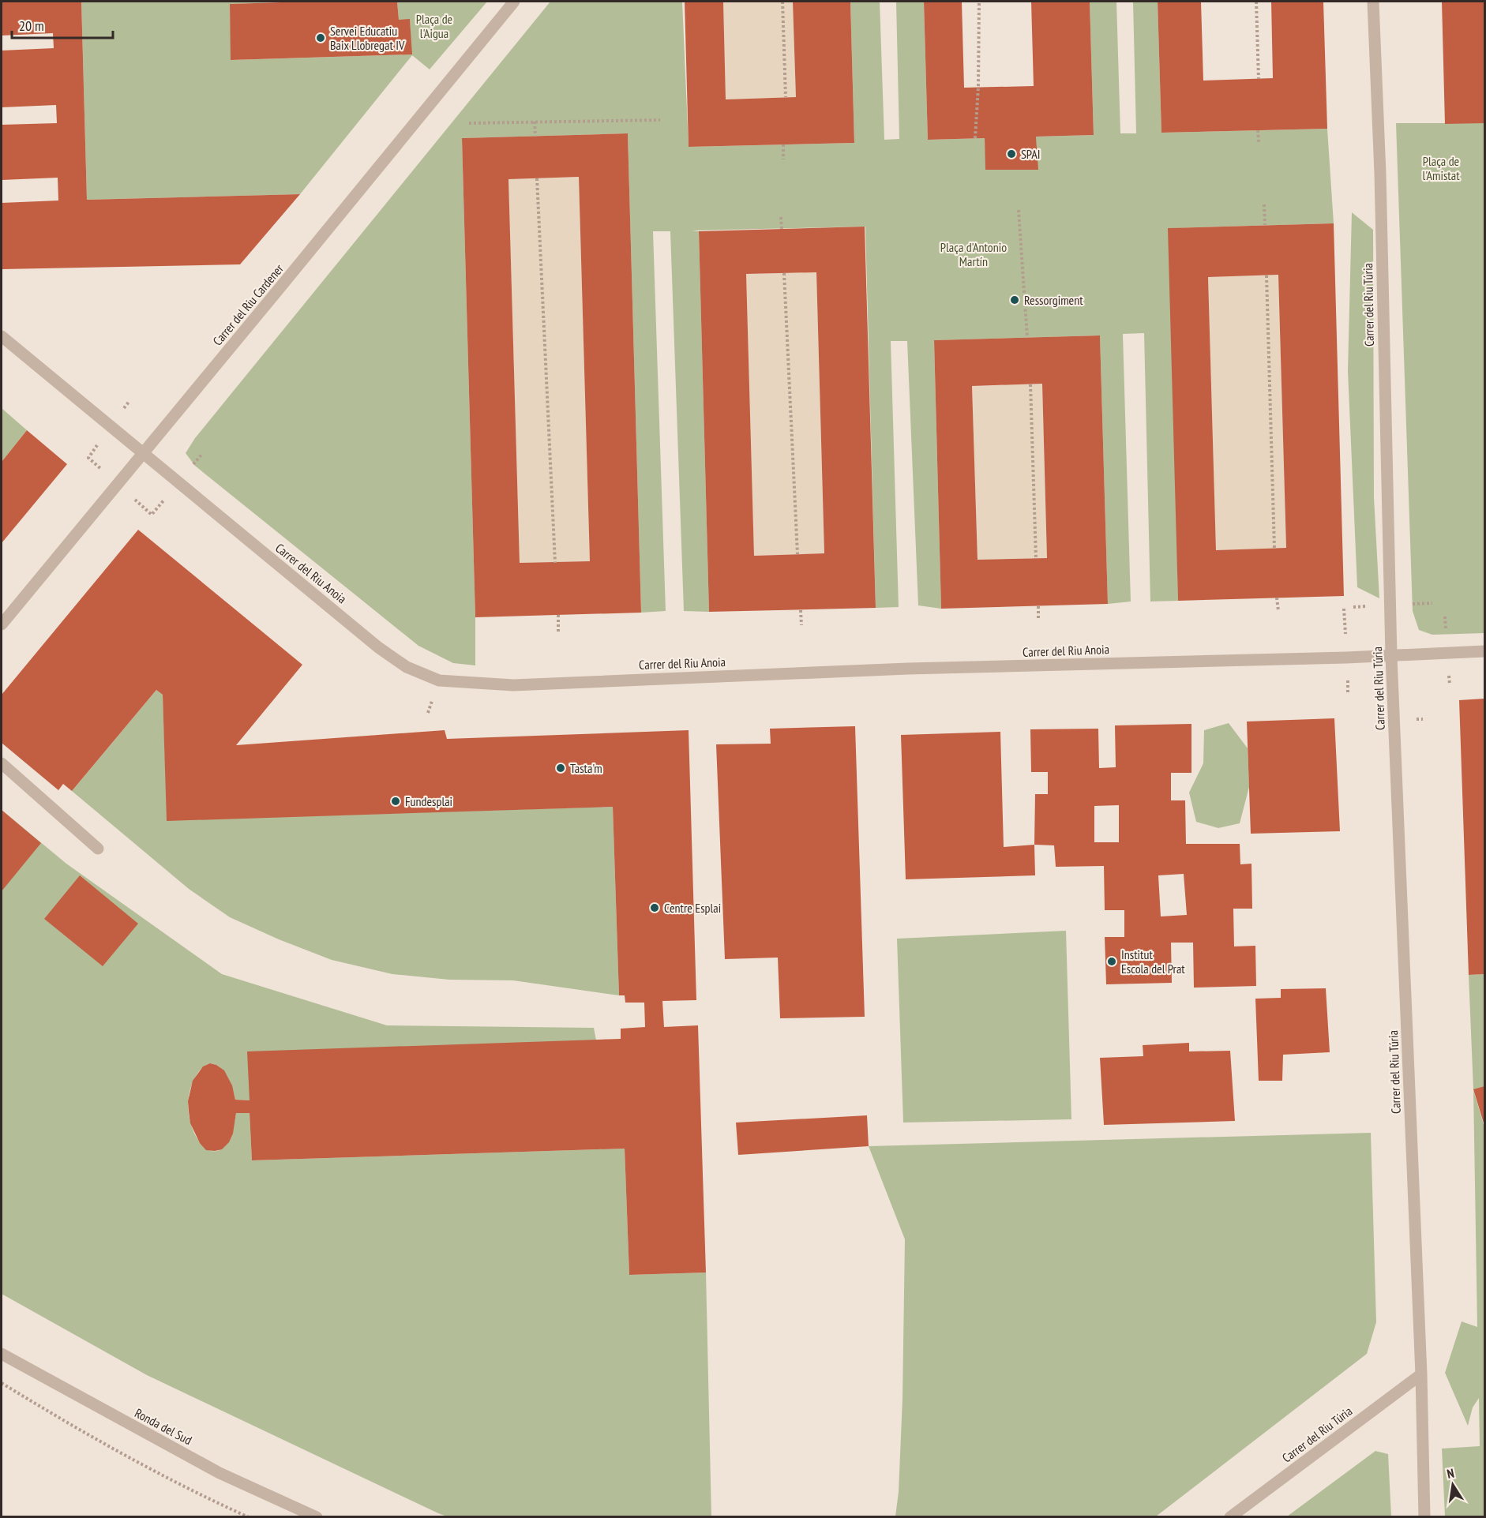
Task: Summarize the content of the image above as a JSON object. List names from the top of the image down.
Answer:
{
  "streets": {
    "street": [
      "Carrer del Riu Cardener",
      "Carrer del Riu Túria",
      "Carrer del Riu Anoia",
      "Ronda del Sud"
    ]
  },
  "crossings": [
    ["Carrer del Riu Cardener", "Carrer del Riu Anoia"],
    ["Carrer del Riu Túria", "Carrer del Riu Anoia"]
  ],
  "parks": ["Plaça de l'Aigua", "Plaça de l'Amistat", "Plaça d'Antonio Martín"],
  "places": [
    "Servei Educatiu Baix Llobregat IV",
    "SPAI",
    "Ressorgiment",
    "Tasta'm",
    "Fundesplai",
    "Centre Esplai",
    "Institut Escola del Prat"
  ],
  "scale_bar": "20 m",
  "north": "top"
}
